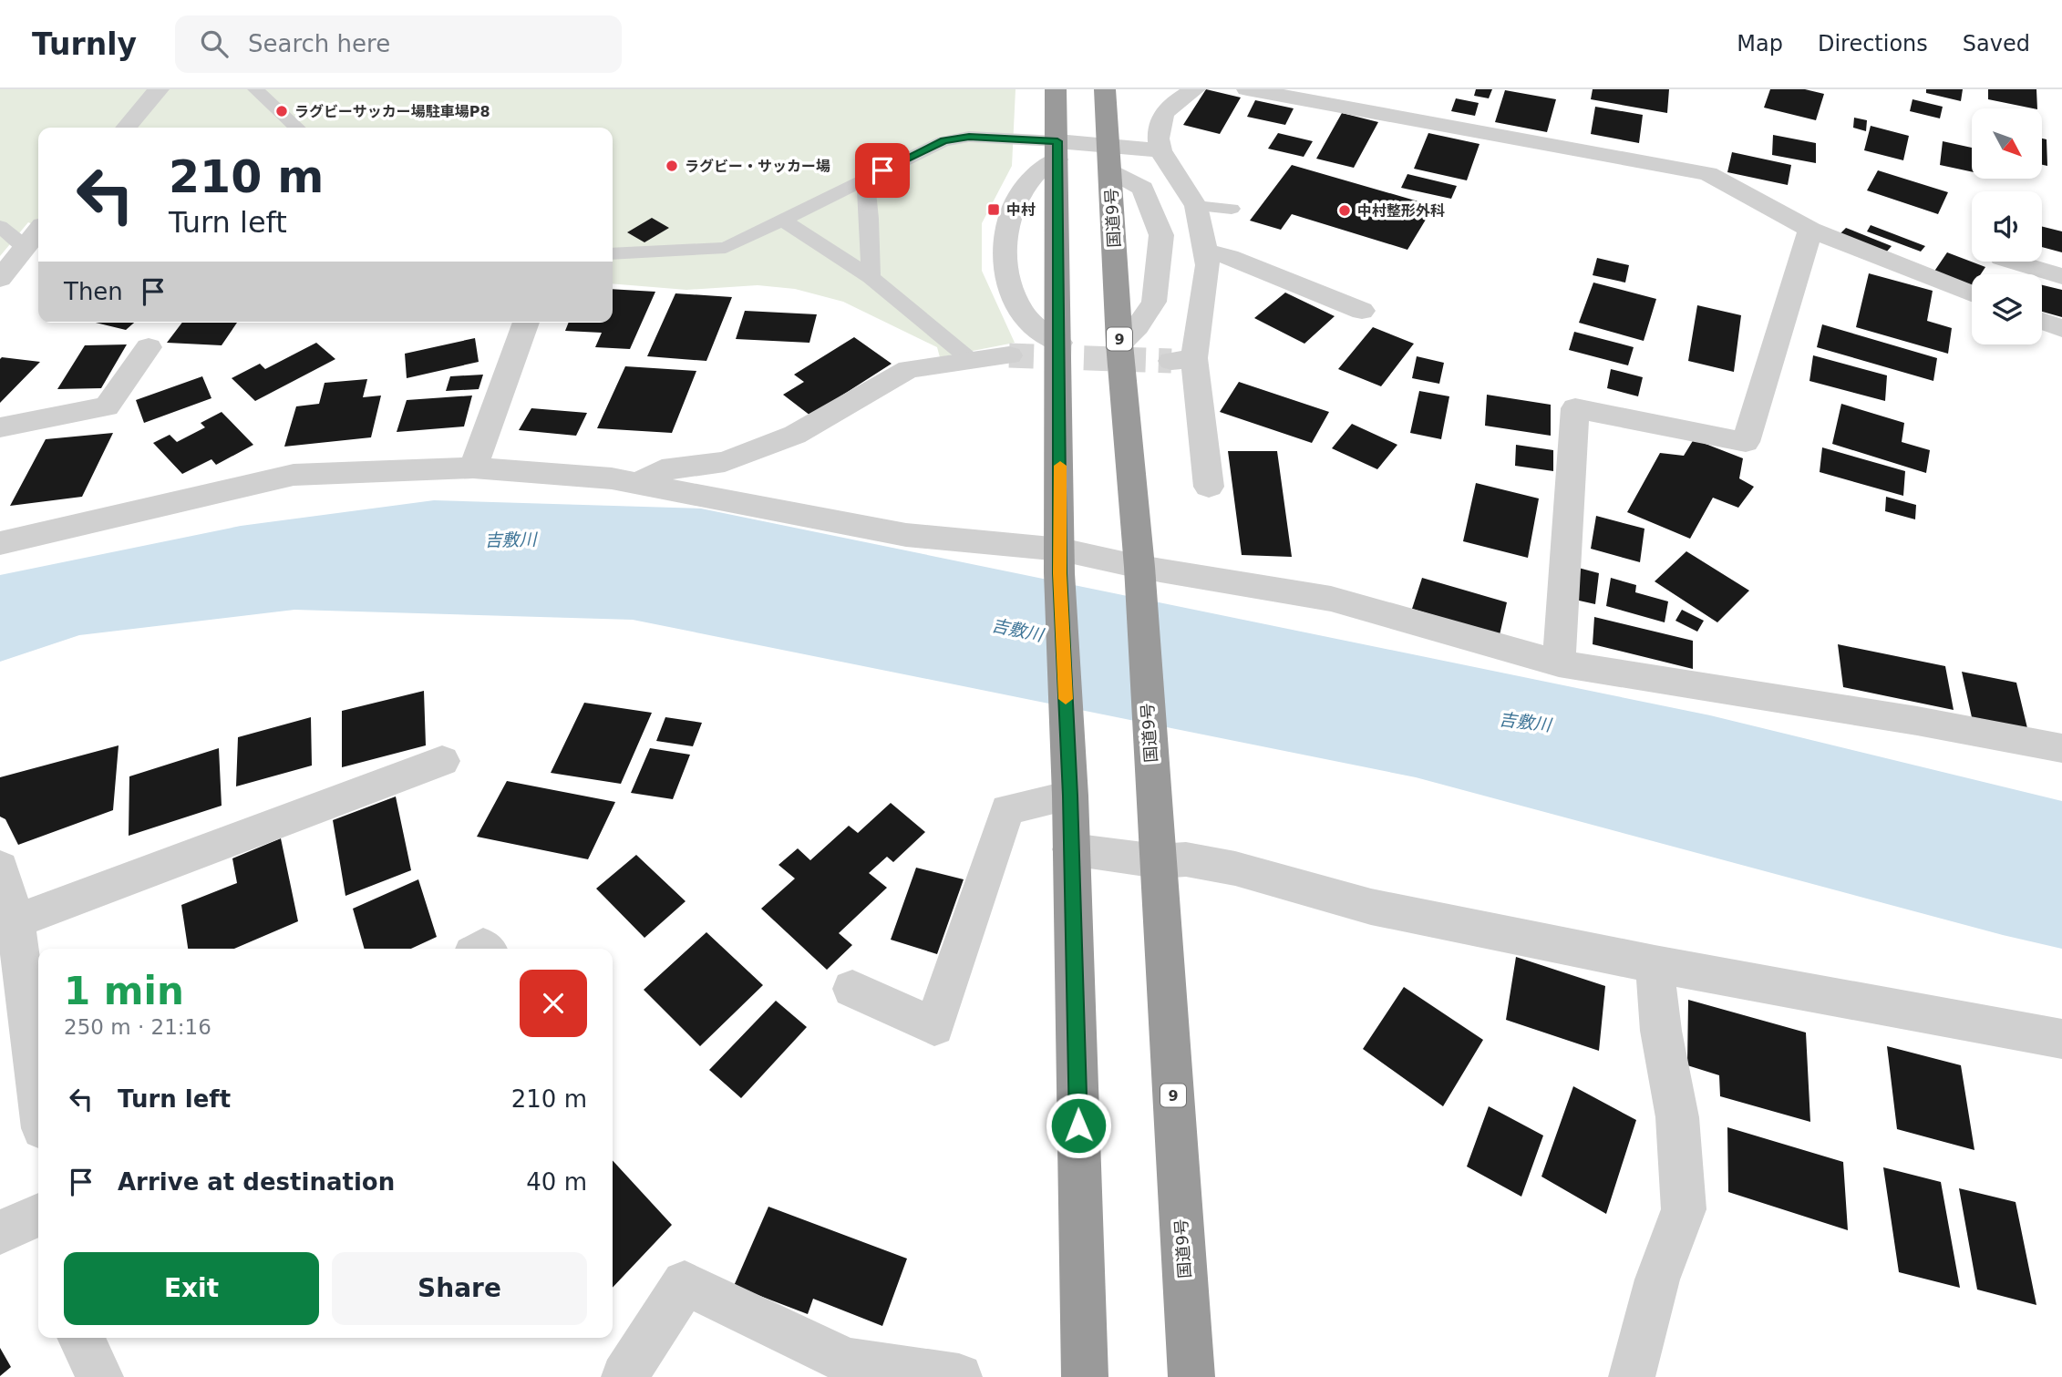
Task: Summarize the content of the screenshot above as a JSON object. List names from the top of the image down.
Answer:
{
  "streets": {
    "highway": ["国道9号", "9"]
  },
  "water": ["吉敷川"],
  "places": {
    "other": ["ラグビーサッカー場駐車場P8", "ラグビー・サッカー場", "中村整形外科"],
    "transit": ["中村"]
  },
  "north": "bottom right",
  "page": {
    "header": "Turnly",
    "search": "Search here",
    "nav": ["Map", "Directions", "Saved"],
    "turn": ["210 m", "Turn left"],
    "then": "Then",
    "heading": ["1 min", "250 m · 21:16"],
    "list": [
      {
        "name": "Turn left",
        "value": "210 m"
      },
      {
        "name": "Arrive at destination",
        "value": "40 m"
      }
    ],
    "buttons": ["Exit", "Share"]
  }
}
